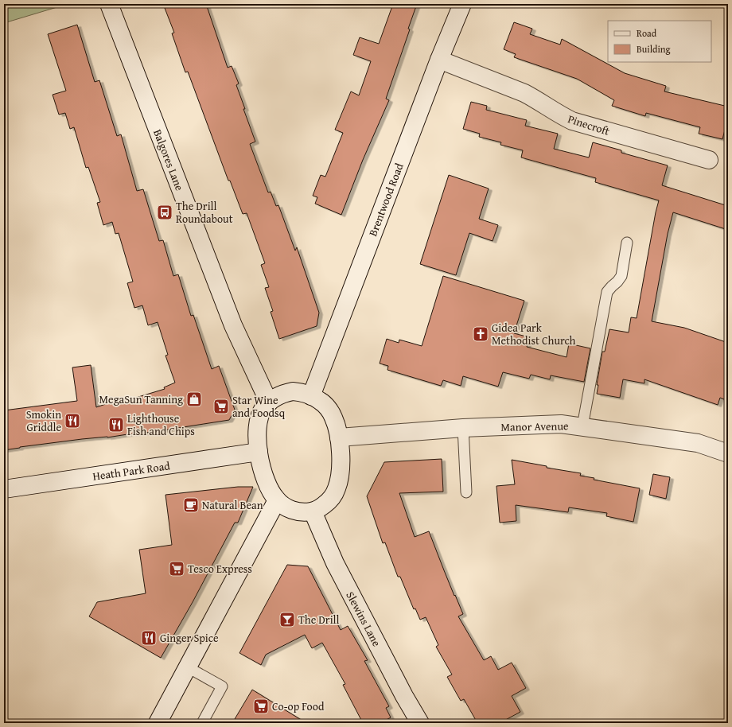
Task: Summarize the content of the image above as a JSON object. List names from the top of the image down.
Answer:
{
  "streets": {
    "street": [
      "Pinecroft",
      "Balgores Lane",
      "Brentwood Road",
      "Manor Avenue",
      "Heath Park Road",
      "Slewins Lane"
    ]
  },
  "crossings": [
    ["Pinecroft", "Brentwood Road"],
    ["Balgores Lane", "Brentwood Road"],
    ["Balgores Lane", "Manor Avenue"],
    ["Balgores Lane", "Heath Park Road"],
    ["Balgores Lane", "Slewins Lane"],
    ["Brentwood Road", "Manor Avenue"],
    ["Brentwood Road", "Heath Park Road"],
    ["Brentwood Road", "Slewins Lane"],
    ["Manor Avenue", "Heath Park Road"],
    ["Manor Avenue", "Slewins Lane"],
    ["Heath Park Road", "Slewins Lane"]
  ],
  "places": {
    "bus stop": ["The Drill Roundabout"],
    "church": ["Gidea Park Methodist Church"],
    "shop": ["MegaSun Tanning"],
    "supermarket": ["Star Wine and Foodsq", "Tesco Express", "Co-op Food"],
    "restaurant": ["Smokin Griddle", "Lighthouse Fish and Chips", "Ginger Spice"],
    "cafe": ["Natural Bean"],
    "bar": ["The Drill"]
  },
  "legend": ["Road", "Building"]
}
